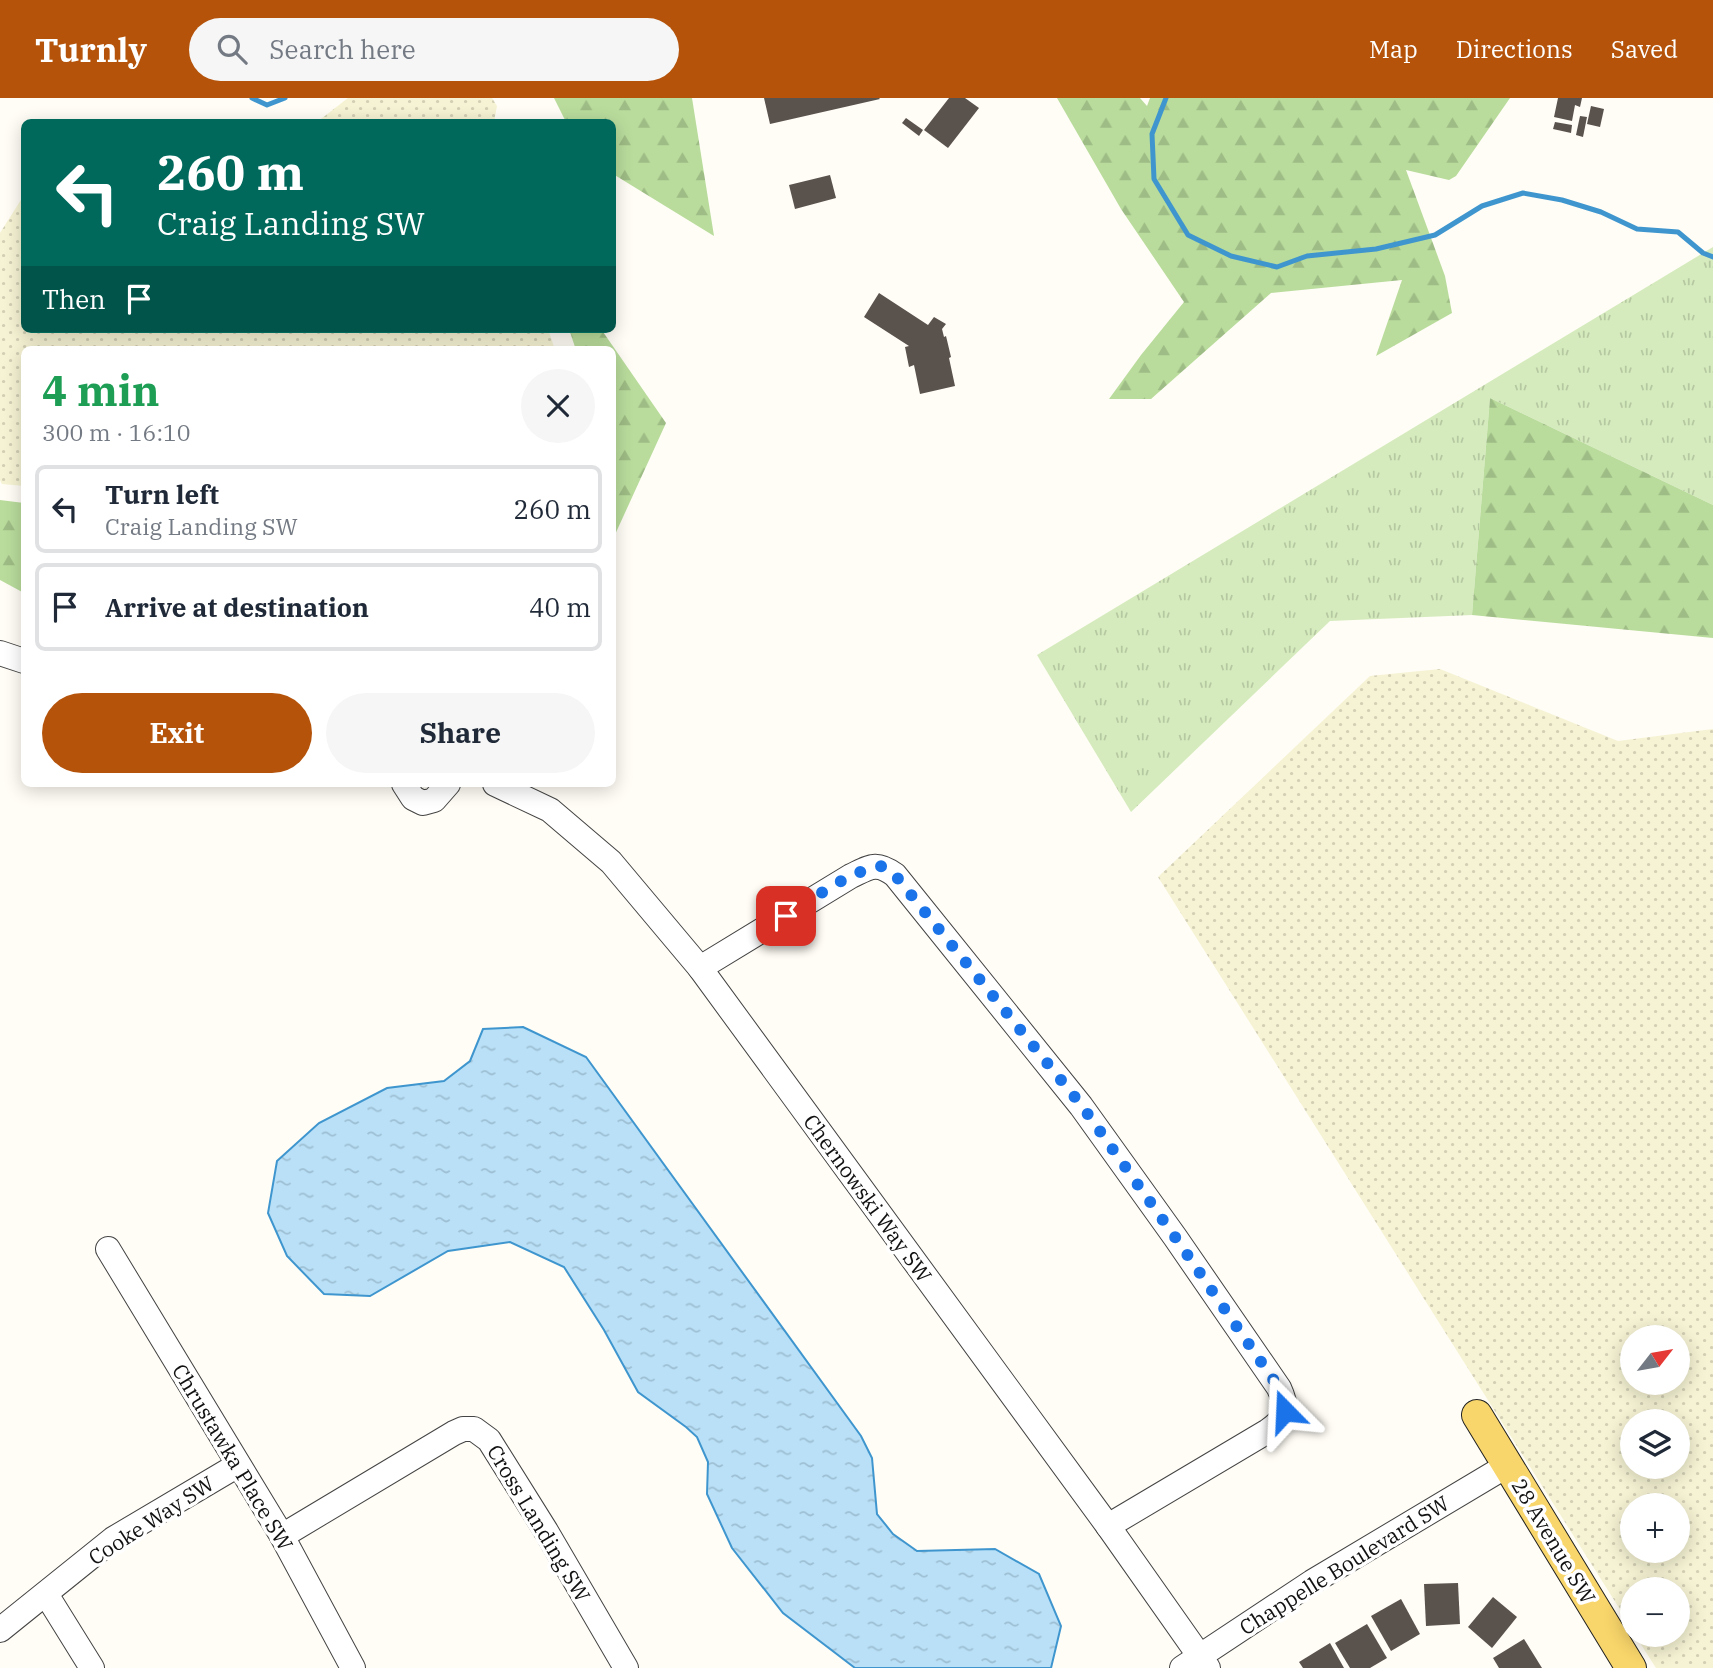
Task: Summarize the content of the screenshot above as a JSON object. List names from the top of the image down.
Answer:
{
  "streets": {
    "main road": ["28 Avenue SW"],
    "street": [
      "Chernowski Way SW",
      "Chrustawka Place SW",
      "Cooke Way SW",
      "Cross Landing SW",
      "Chappelle Boulevard SW"
    ]
  },
  "crossings": [
    ["Chernowski Way SW", "Chappelle Boulevard SW"],
    ["Chrustawka Place SW", "Cooke Way SW"],
    ["Chrustawka Place SW", "Cross Landing SW"],
    ["28 Avenue SW", "Chappelle Boulevard SW"]
  ],
  "north": "top right",
  "page": {
    "header": "Turnly",
    "search": "Search here",
    "nav": ["Map", "Directions", "Saved"],
    "turn": ["260 m", "Craig Landing SW"],
    "then": "Then",
    "heading": ["4 min", "300 m · 16:10"],
    "list": [
      {
        "name": "Turn left",
        "note": "Craig Landing SW",
        "value": "260 m"
      },
      {
        "name": "Arrive at destination",
        "value": "40 m"
      }
    ],
    "buttons": ["Exit", "Share"],
    "map_buttons": ["+", "−"]
  }
}
